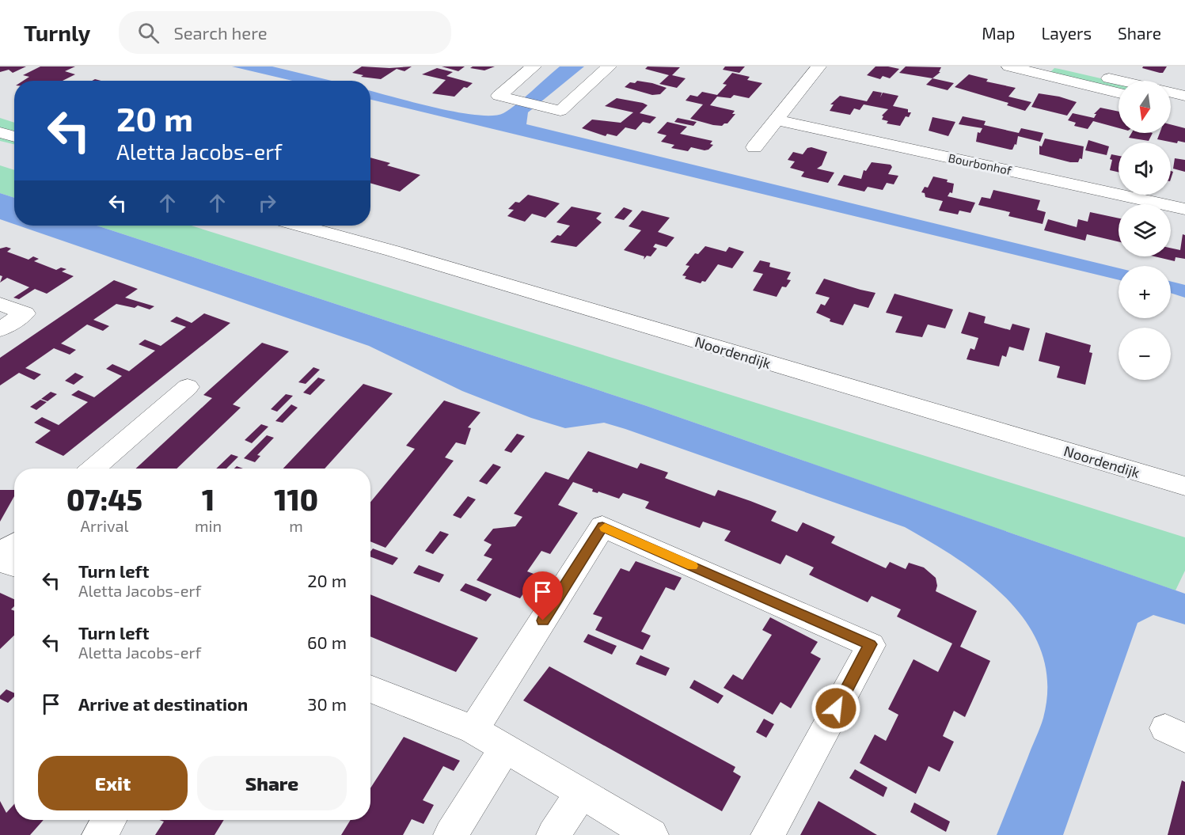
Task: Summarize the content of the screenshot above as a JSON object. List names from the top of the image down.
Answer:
{
  "streets": {
    "street": ["Bourbonhof", "Noordendijk"]
  },
  "north": "bottom",
  "page": {
    "header": "Turnly",
    "search": "Search here",
    "nav": ["Map", "Layers", "Share"],
    "map_buttons": ["+", "−"],
    "turn": ["20 m", "Aletta Jacobs-erf"],
    "eta": [
      "07:45",
      "Arrival",
      "1",
      "min",
      "110",
      "m"
    ],
    "list": [
      {
        "name": "Turn left",
        "note": "Aletta Jacobs-erf",
        "value": "20 m"
      },
      {
        "name": "Turn left",
        "note": "Aletta Jacobs-erf",
        "value": "60 m"
      },
      {
        "name": "Arrive at destination",
        "value": "30 m"
      }
    ],
    "buttons": ["Exit", "Share"]
  }
}
